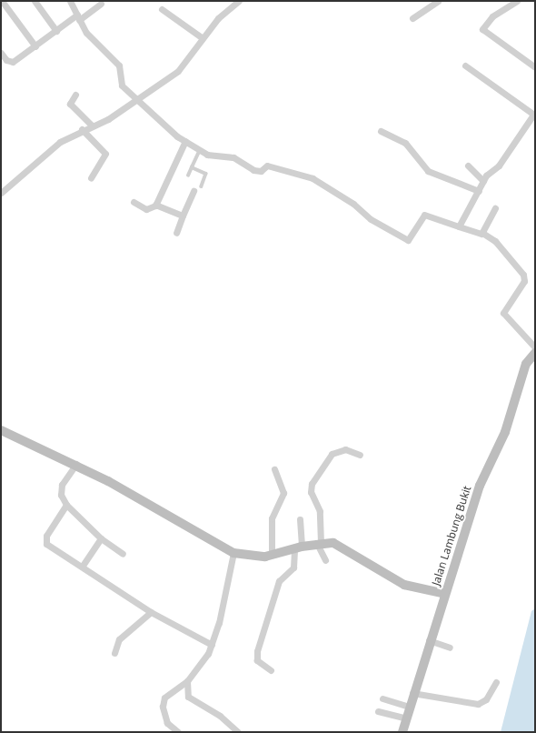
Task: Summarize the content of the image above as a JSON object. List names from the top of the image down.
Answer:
{
  "streets": {
    "street": ["Jalan Lambung Bukit"]
  }
}
